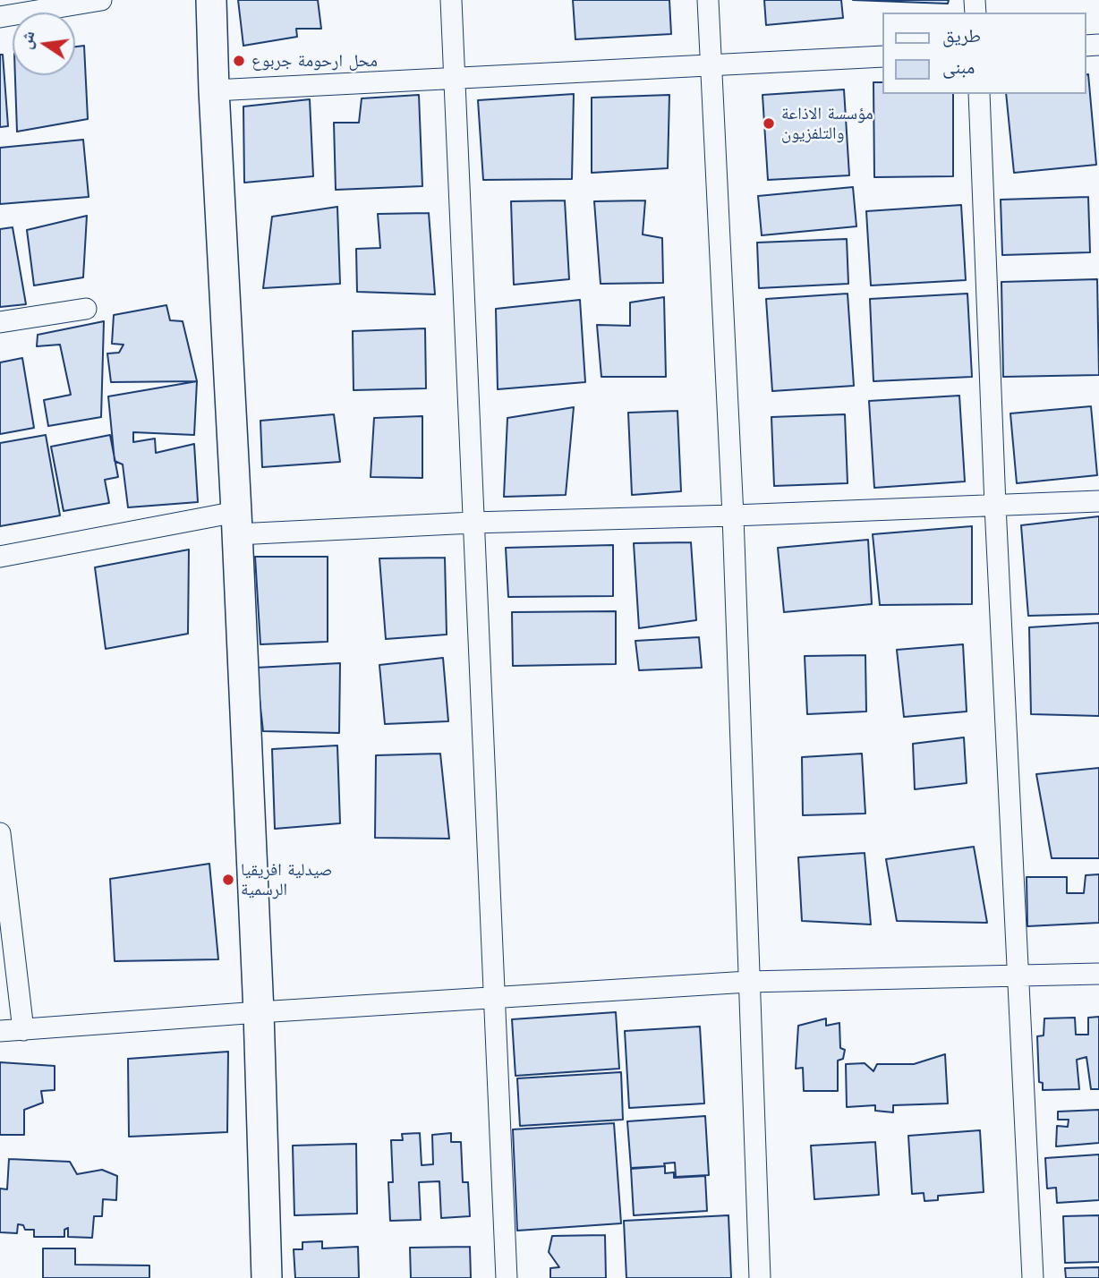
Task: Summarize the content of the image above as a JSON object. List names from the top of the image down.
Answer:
{
  "places": ["محل ارحومة جربوع", "مؤسسة الاذاعة والتلفزيون", "صيدلية افريقيا الرسمية"],
  "legend": ["طريق", "مبنى"],
  "north": "left"
}
